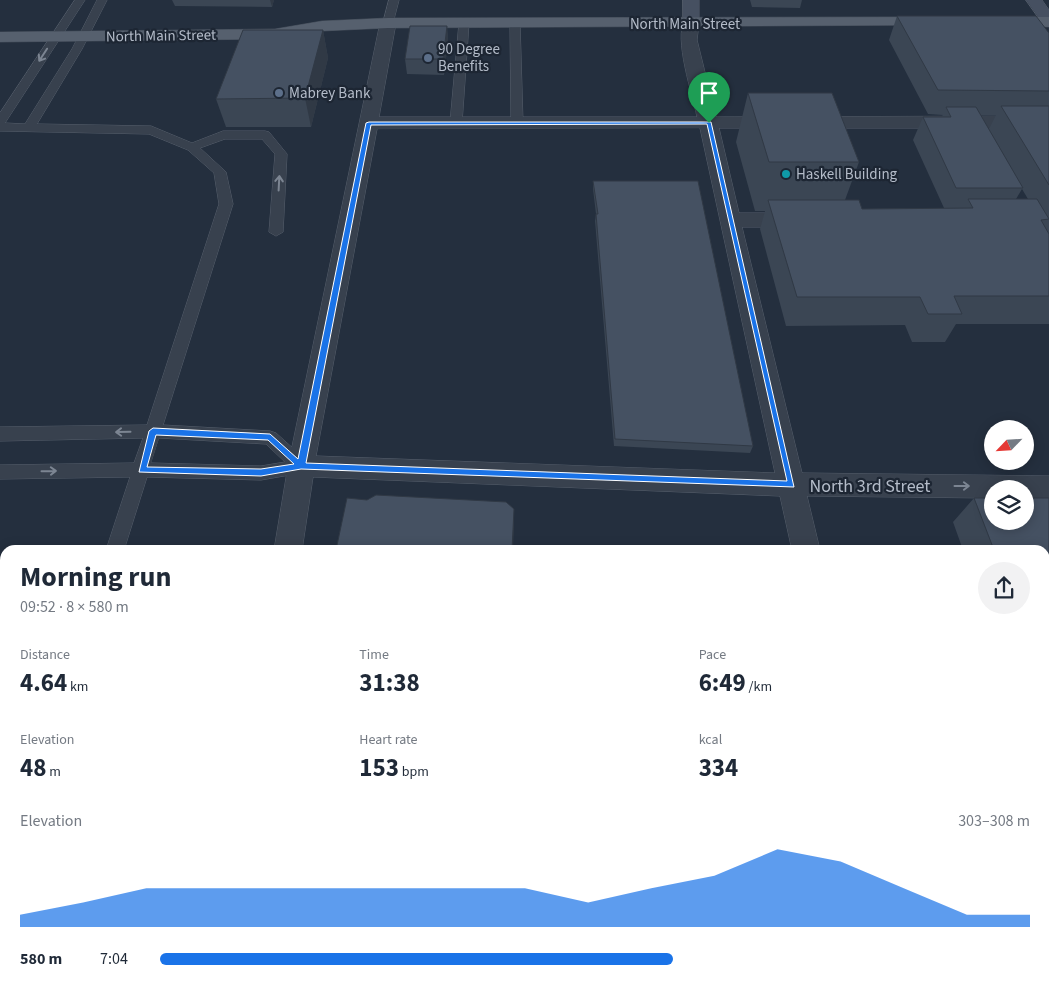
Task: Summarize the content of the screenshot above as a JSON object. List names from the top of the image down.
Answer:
{
  "streets": {
    "main road": ["North Main Street"],
    "street": ["North 3rd Street"]
  },
  "places": ["90 Degree Benefits", "Mabrey Bank", "Haskell Building"],
  "north": "bottom left",
  "page": {
    "heading": ["Morning run", "09:52 · 8 × 580 m"],
    "stats": [
      ["Distance", "4.64 km"],
      ["Time", "31:38"],
      ["Pace", "6:49 /km"],
      ["Elevation", "48 m"],
      ["Heart rate", "153 bpm"],
      ["kcal", "334"]
    ],
    "chart": ["Elevation", "303–308 m"],
    "list": [
      {
        "name": "580 m",
        "note": "7:04"
      }
    ]
  }
}
